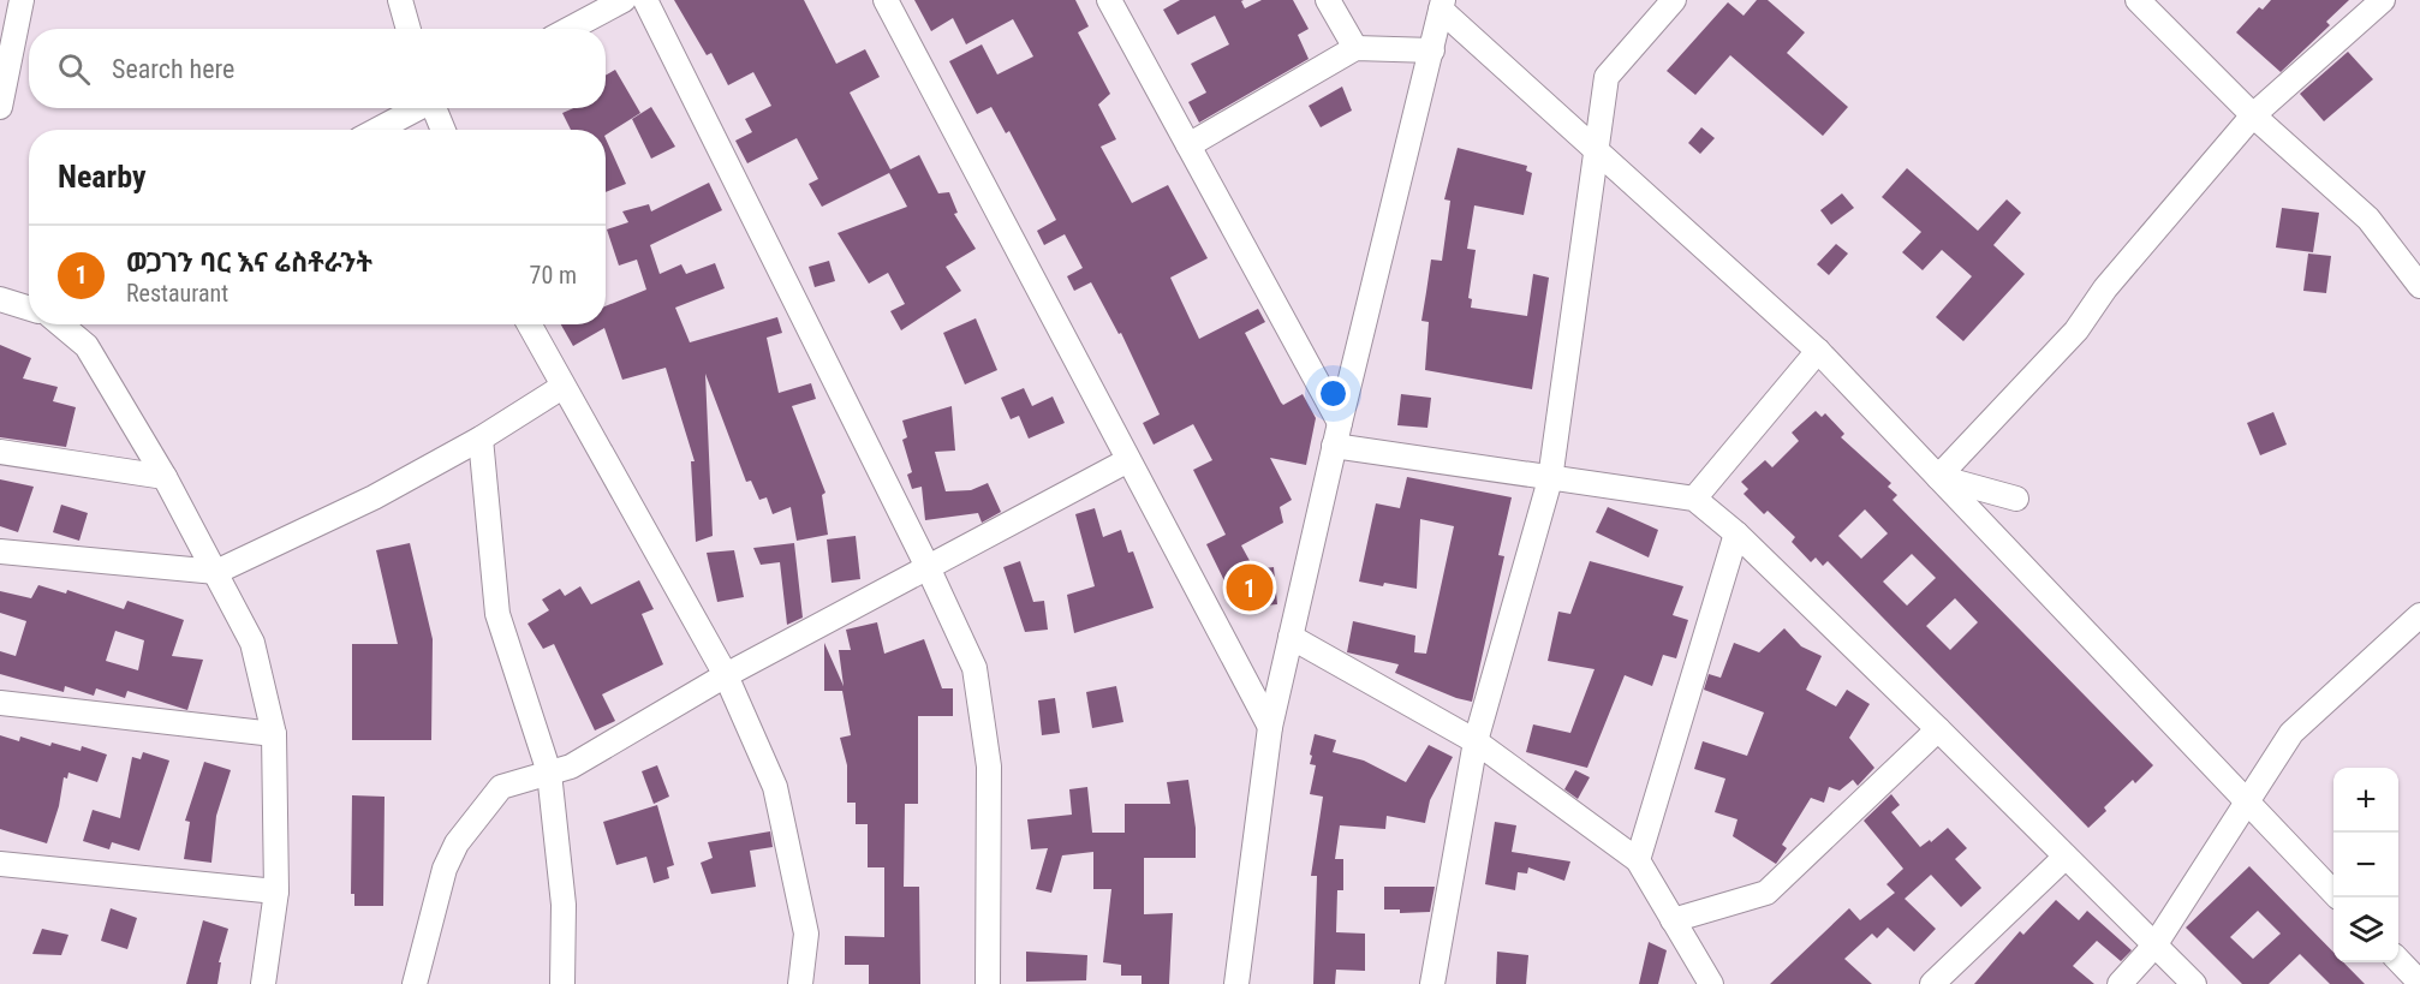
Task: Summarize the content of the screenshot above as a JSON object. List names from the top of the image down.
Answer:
{
  "page": {
    "search": "Search here",
    "heading": "Nearby",
    "list": [
      {
        "mark": "1",
        "name": "ወጋገን ባር እና ሬስቶራንት",
        "note": "Restaurant",
        "value": "70 m"
      }
    ],
    "pins": "1",
    "map_buttons": ["+", "−"]
  }
}
